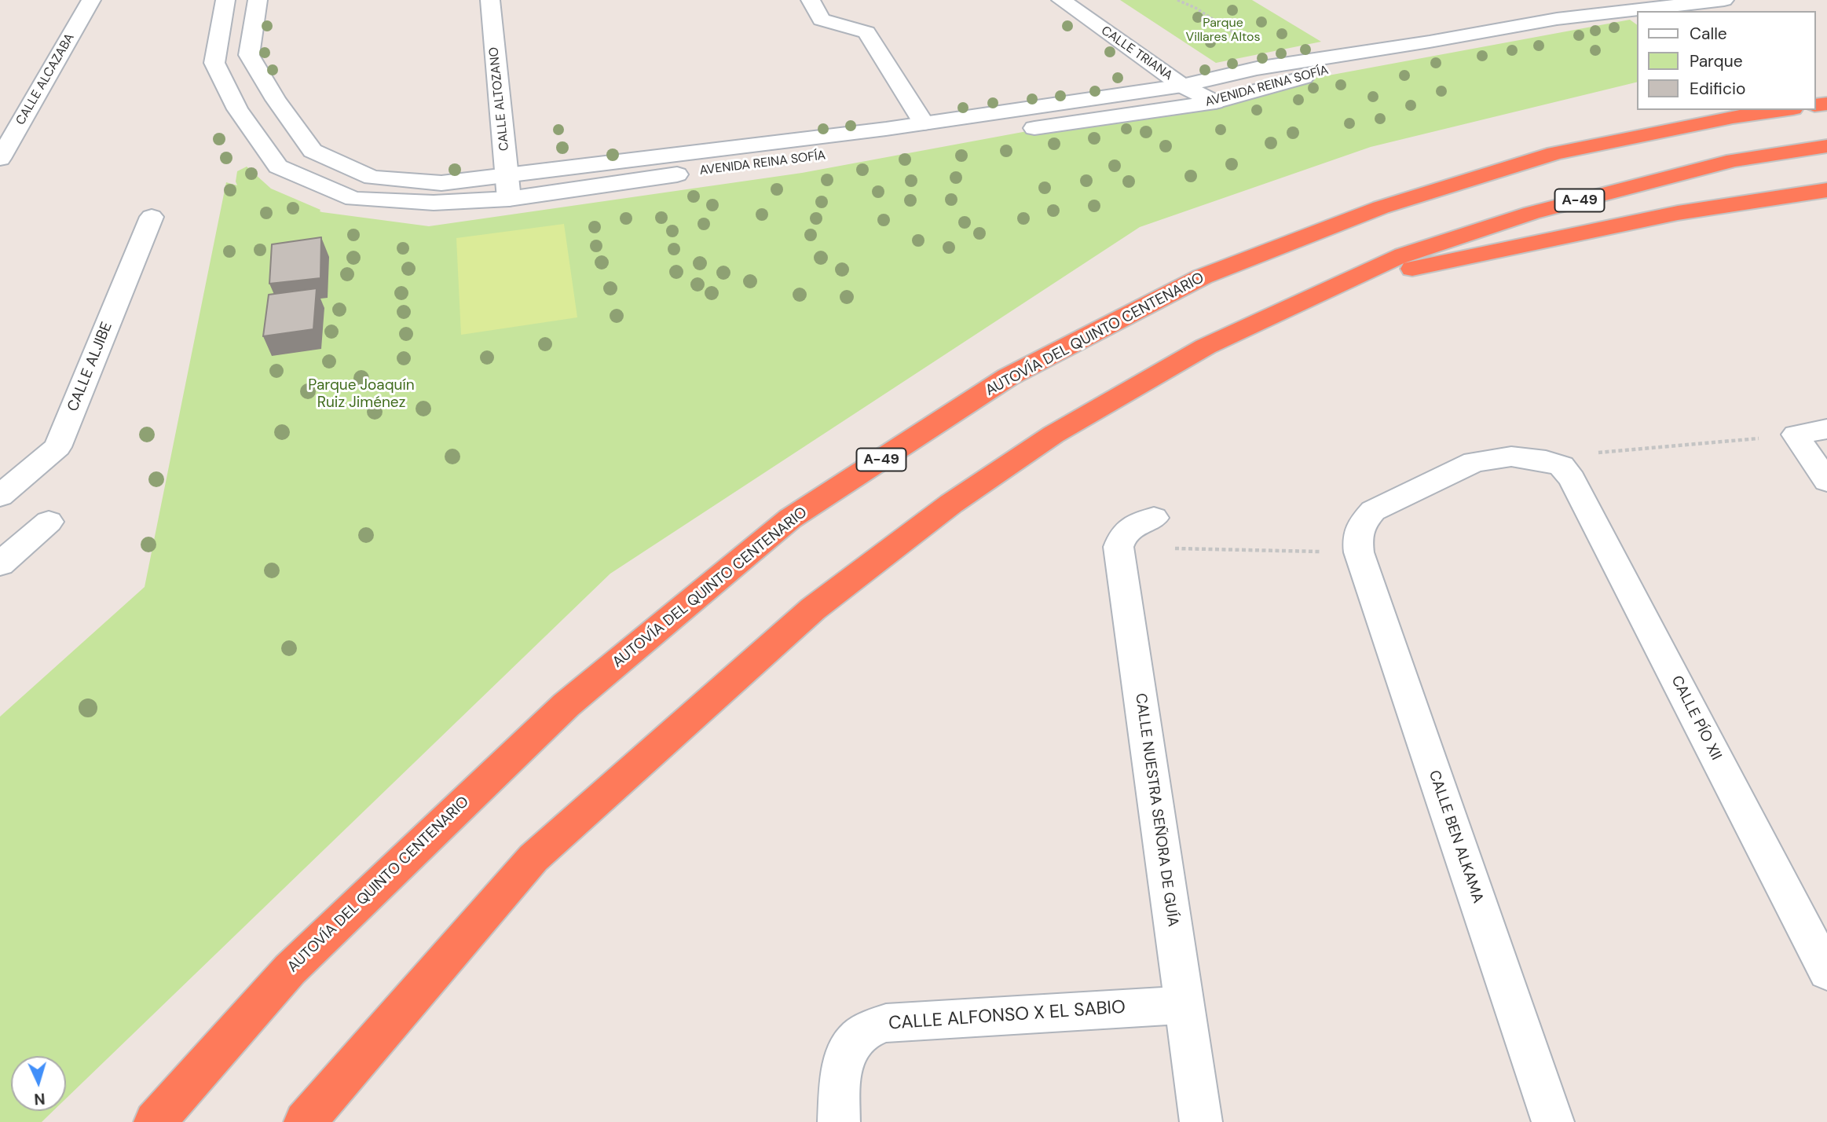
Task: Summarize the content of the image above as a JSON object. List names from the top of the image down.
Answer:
{
  "streets": {
    "highway": ["A-49", "AUTOVÍA DEL QUINTO CENTENARIO"],
    "street": [
      "CALLE TRIANA",
      "CALLE ALCAZABA",
      "AVENIDA REINA SOFÍA",
      "CALLE ALTOZANO",
      "CALLE ALJIBE",
      "CALLE PÍO XII",
      "CALLE NUESTRA SEÑORA DE GUÍA",
      "CALLE BEN ALKAMA",
      "CALLE ALFONSO X EL SABIO"
    ]
  },
  "crossings": [
    ["CALLE TRIANA", "AVENIDA REINA SOFÍA"],
    ["AVENIDA REINA SOFÍA", "CALLE ALTOZANO"],
    ["CALLE PÍO XII", "CALLE BEN ALKAMA"],
    ["CALLE NUESTRA SEÑORA DE GUÍA", "CALLE ALFONSO X EL SABIO"]
  ],
  "parks": ["Parque Villares Altos", "Parque Joaquín Ruiz Jiménez"],
  "legend": ["Calle", "Parque", "Edificio"],
  "north": "bottom"
}
